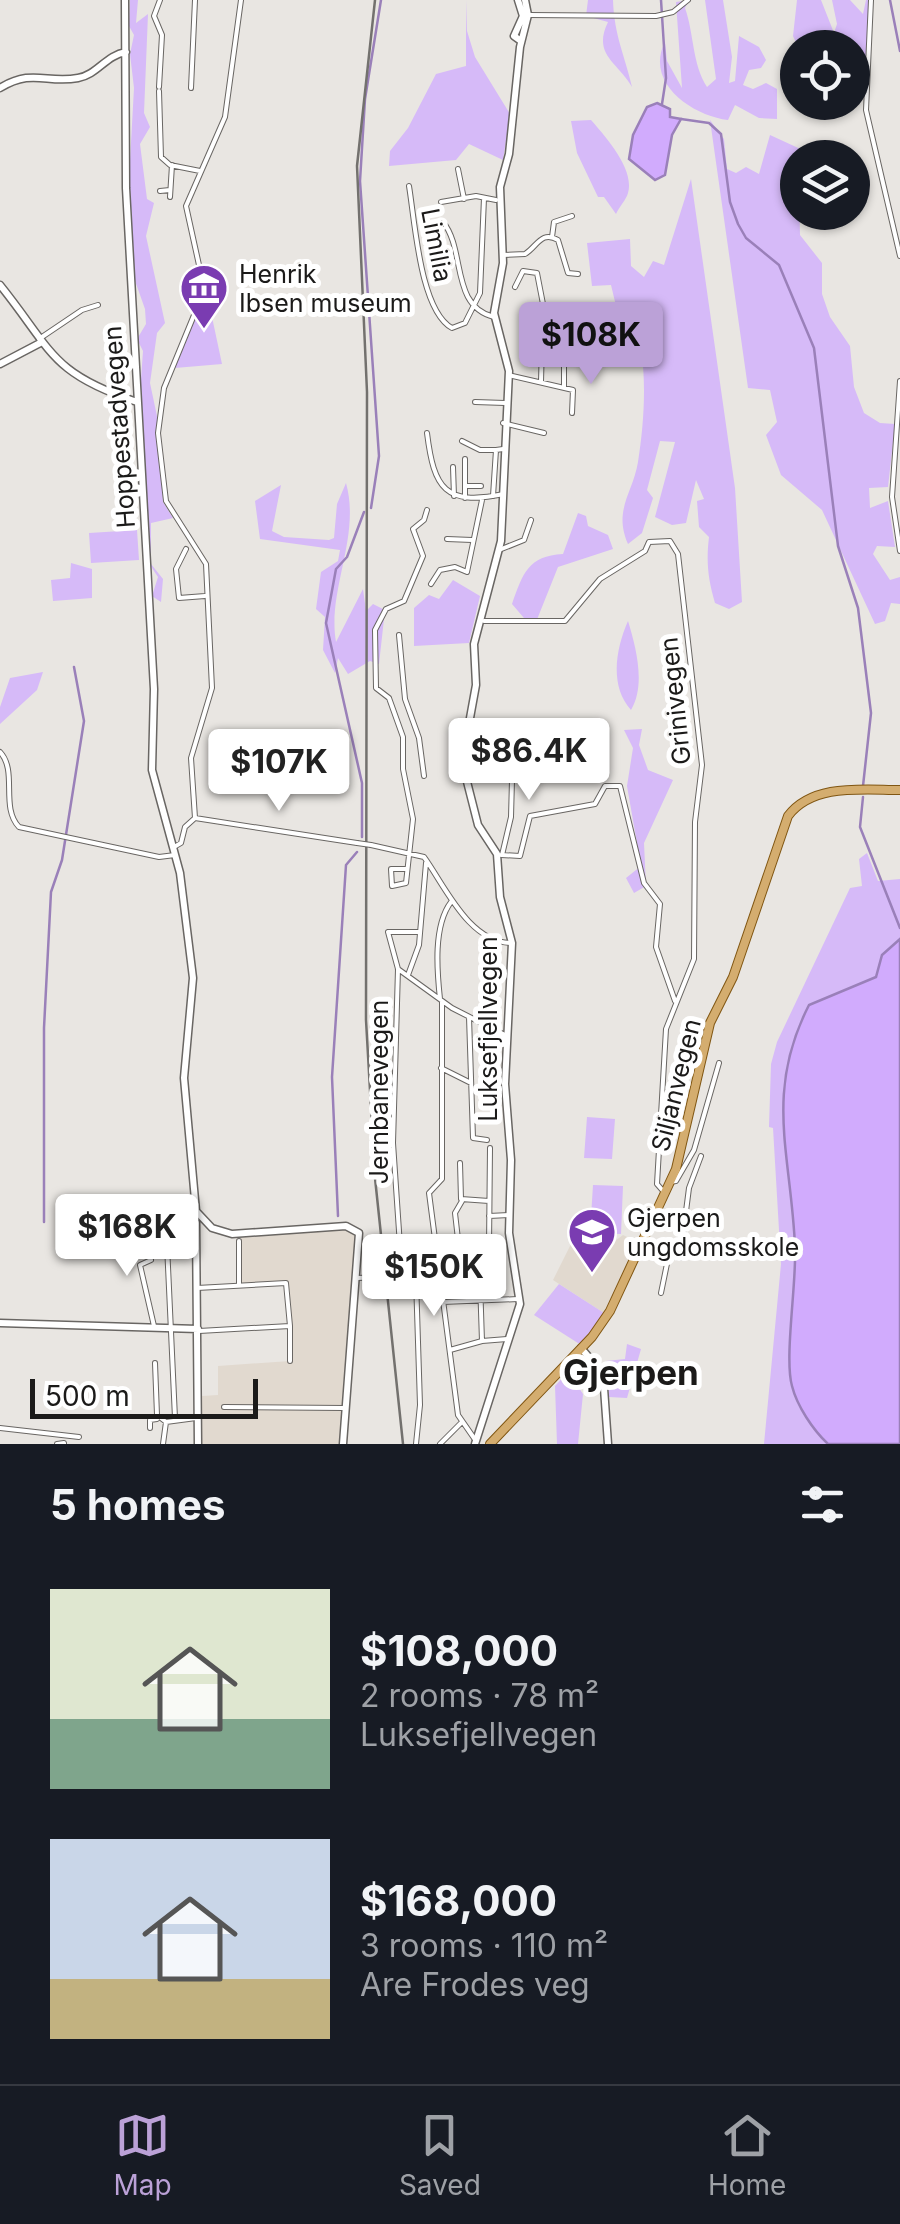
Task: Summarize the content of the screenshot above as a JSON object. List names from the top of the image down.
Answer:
{
  "streets": {
    "main road": ["Hoppestadvegen", "Luksefjellvegen", "Siljanvegen"],
    "street": ["Limilia", "Grinivegen", "Jernbanevegen"]
  },
  "crossings": [
    ["Grinivegen", "Luksefjellvegen"],
    ["Grinivegen", "Siljanvegen"]
  ],
  "districts": ["Gjerpen"],
  "places": {
    "museum": ["Henrik Ibsen museum"],
    "school or university": ["Gjerpen ungdomsskole"]
  },
  "scale_bar": "500 m",
  "page": {
    "price": [
      "$108K",
      "$86.4K",
      "$107K",
      "$168K",
      "$150K"
    ],
    "scale": "500 m",
    "heading": "5 homes",
    "list": [
      {
        "name": "$108,000",
        "note": "2 rooms · 78 m² · Luksefjellvegen"
      },
      {
        "name": "$168,000",
        "note": "3 rooms · 110 m² · Are Frodes veg"
      }
    ],
    "tabs": ["Map", "Saved", "Home"]
  }
}
